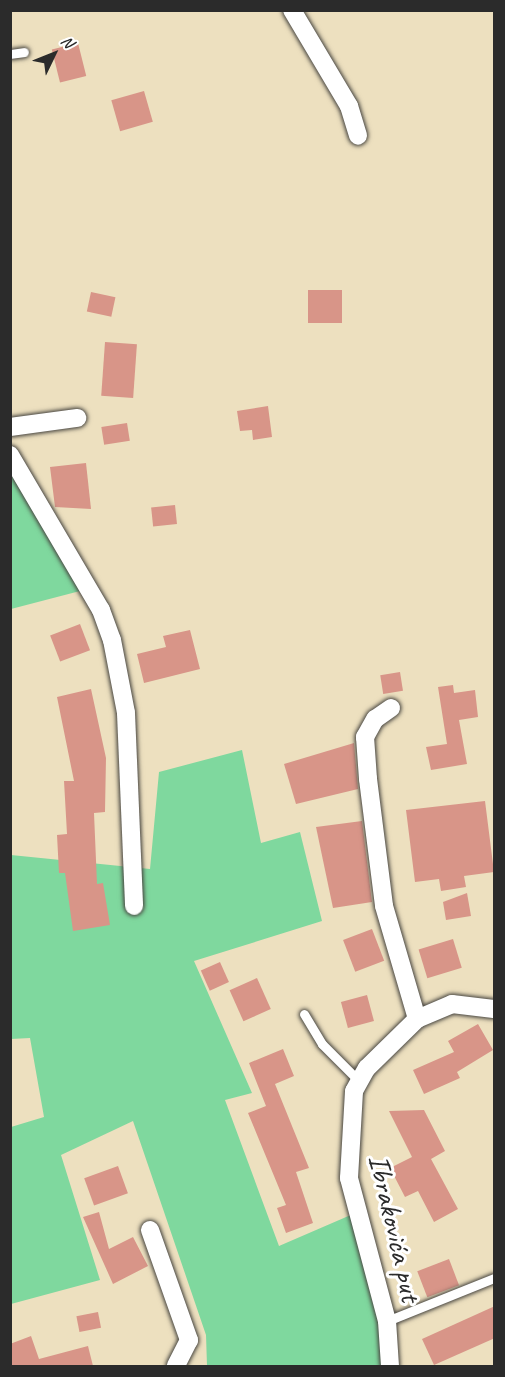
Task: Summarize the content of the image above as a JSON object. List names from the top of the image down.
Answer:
{
  "streets": {
    "street": ["Ibrakovića put"]
  },
  "north": "top right"
}
